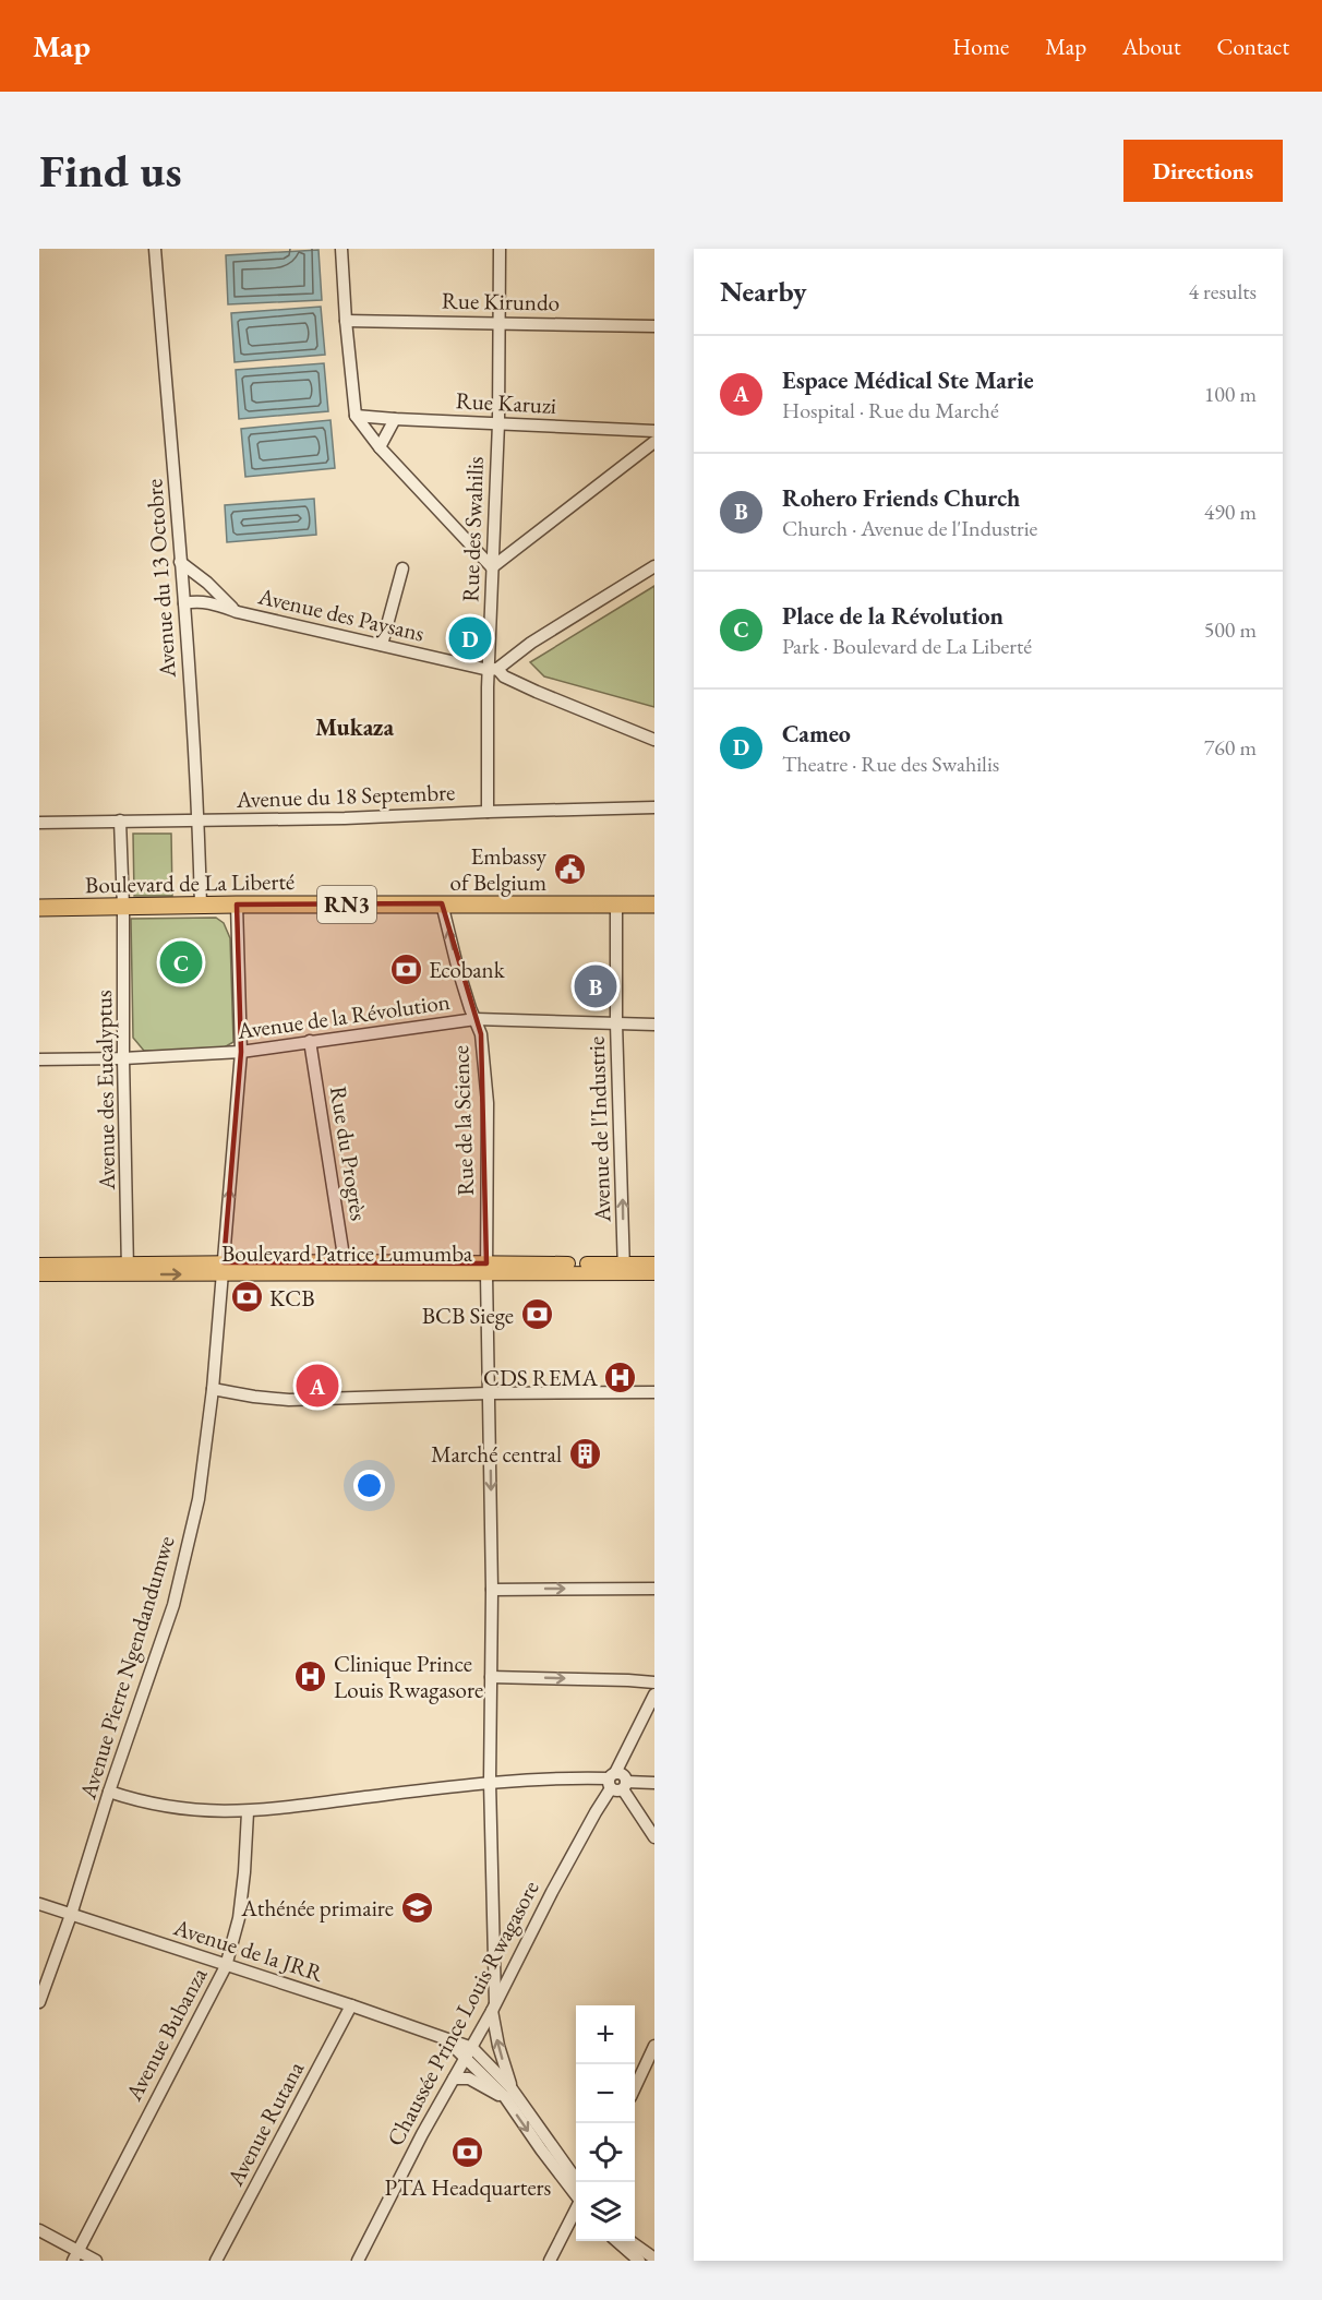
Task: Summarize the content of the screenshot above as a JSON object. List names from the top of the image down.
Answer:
{
  "streets": {
    "highway": ["Boulevard de La Liberté", "RN3"],
    "main road": ["Boulevard Patrice Lumumba"],
    "street": [
      "Rue Kirundo",
      "Rue Karuzi",
      "Rue des Swahilis",
      "Avenue du 13 Octobre",
      "Avenue des Paysans",
      "Avenue du 18 Septembre",
      "Avenue de la Révolution",
      "Avenue des Eucalyptus",
      "Rue de la Science",
      "Avenue de l'Industrie",
      "Rue du Progrès",
      "Avenue Pierre Ngendandumwe",
      "Avenue de la JRR",
      "Chaussée Prince Louis Rwagasore",
      "Avenue Bubanza",
      "Avenue Rutana"
    ]
  },
  "crossings": [
    ["Rue Kirundo", "Rue des Swahilis"],
    ["Rue Karuzi", "Rue des Swahilis"],
    ["Rue des Swahilis", "Avenue des Paysans"],
    ["Rue des Swahilis", "Avenue du 18 Septembre"],
    ["Avenue du 13 Octobre", "Avenue des Paysans"],
    ["Avenue du 13 Octobre", "Avenue du 18 Septembre"],
    ["Avenue du 13 Octobre", "Boulevard de La Liberté"],
    ["Avenue du 18 Septembre", "Avenue des Eucalyptus"],
    ["Boulevard de La Liberté", "Avenue des Eucalyptus"],
    ["Boulevard de La Liberté", "Rue de la Science"],
    ["Boulevard de La Liberté", "Avenue de l'Industrie"],
    ["Boulevard de La Liberté", "Avenue Pierre Ngendandumwe"],
    ["Avenue de la Révolution", "Avenue des Eucalyptus"],
    ["Avenue de la Révolution", "Rue de la Science"],
    ["Avenue de la Révolution", "Avenue de l'Industrie"],
    ["Avenue de la Révolution", "Rue du Progrès"],
    ["Avenue de la Révolution", "Avenue Pierre Ngendandumwe"],
    ["Avenue des Eucalyptus", "Boulevard Patrice Lumumba"],
    ["Rue de la Science", "Boulevard Patrice Lumumba"],
    ["Rue de la Science", "Avenue de la JRR"],
    ["Rue de la Science", "Chaussée Prince Louis Rwagasore"],
    ["Avenue de l'Industrie", "Boulevard Patrice Lumumba"],
    ["Rue du Progrès", "Boulevard Patrice Lumumba"],
    ["Boulevard Patrice Lumumba", "Avenue Pierre Ngendandumwe"],
    ["Avenue Pierre Ngendandumwe", "Avenue de la JRR"],
    ["Avenue de la JRR", "Chaussée Prince Louis Rwagasore"],
    ["Avenue de la JRR", "Avenue Bubanza"],
    ["Avenue de la JRR", "Avenue Rutana"]
  ],
  "one_way": ["Avenue de l'Industrie"],
  "districts": ["Mukaza"],
  "places": {
    "public building": ["Embassy of Belgium"],
    "bank": [
      "Ecobank",
      "KCB",
      "BCB Siege",
      "PTA Headquarters"
    ],
    "hospital": ["CDS REMA", "Clinique Prince Louis Rwagasore"],
    "building": ["Marché central"],
    "school or university": ["Athénée primaire"]
  },
  "page": {
    "header": "Map",
    "nav": [
      "Home",
      "Map",
      "About",
      "Contact"
    ],
    "buttons": "Directions",
    "title": "Find us",
    "heading": ["Nearby", "4 results"],
    "list": [
      {
        "mark": "A",
        "name": "Espace Médical Ste Marie",
        "note": "Hospital · Rue du Marché",
        "value": "100 m"
      },
      {
        "mark": "B",
        "name": "Rohero Friends Church",
        "note": "Church · Avenue de l'Industrie",
        "value": "490 m"
      },
      {
        "mark": "C",
        "name": "Place de la Révolution",
        "note": "Park · Boulevard de La Liberté",
        "value": "500 m"
      },
      {
        "mark": "D",
        "name": "Cameo",
        "note": "Theatre · Rue des Swahilis",
        "value": "760 m"
      }
    ],
    "pins": [
      "D",
      "C",
      "B",
      "A"
    ],
    "map_buttons": ["+", "−"]
  }
}
